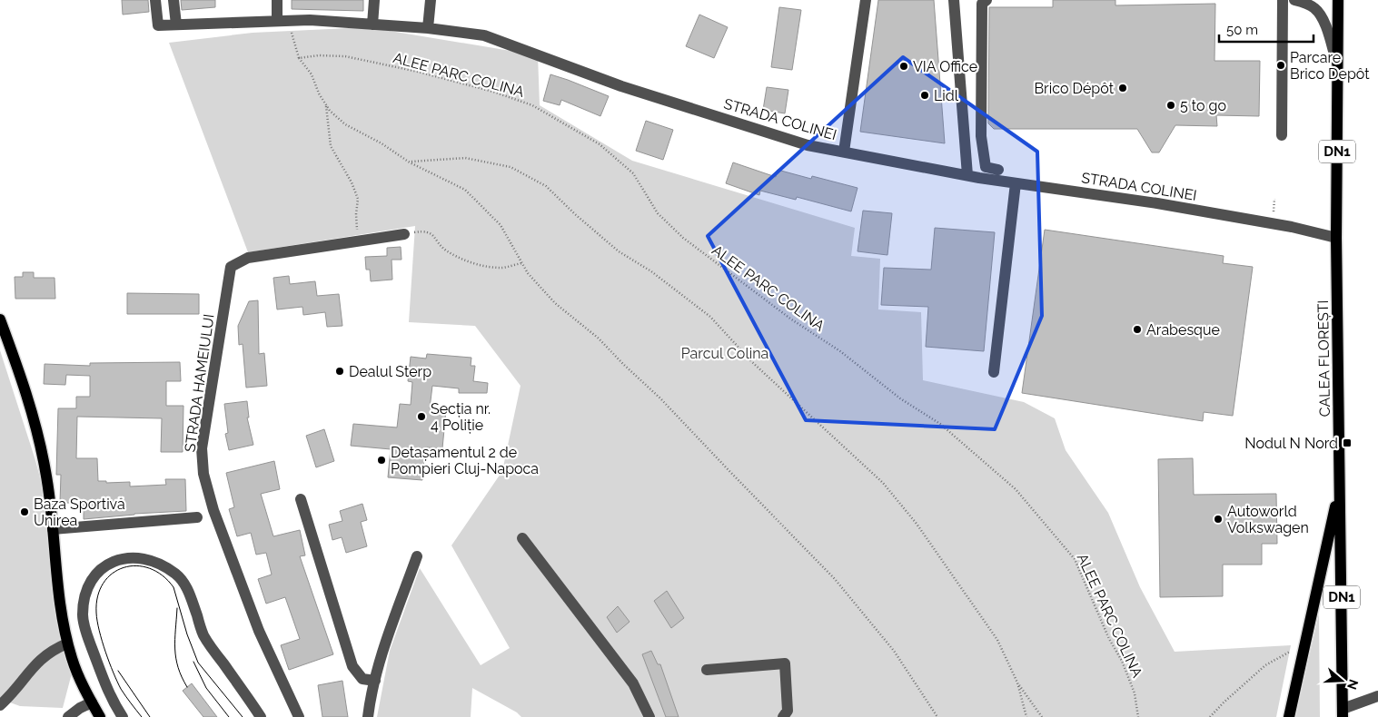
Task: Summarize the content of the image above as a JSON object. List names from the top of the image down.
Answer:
{
  "streets": {
    "main road": ["DN1", "CALEA FLOREȘTI"],
    "street": ["STRADA COLINEI", "STRADA HAMEIULUI"],
    "path": ["ALEE PARC COLINA"]
  },
  "crossings": [
    ["STRADA COLINEI", "CALEA FLOREȘTI"]
  ],
  "parks": ["Parcul Colina"],
  "places": {
    "other": [
      "Parcare Brico Depôt",
      "VIA Office",
      "Brico Dépôt",
      "Lidl",
      "5 to go",
      "Arabesque",
      "Dealul Sterp",
      "Secția nr. 4 Poliție",
      "Detașamentul 2 de Pompieri Cluj-Napoca",
      "Baza Sportivă Unirea",
      "Autoworld Volkswagen"
    ],
    "transit": ["Nodul N Nord"]
  },
  "scale_bar": "50 m",
  "north": "right"
}
